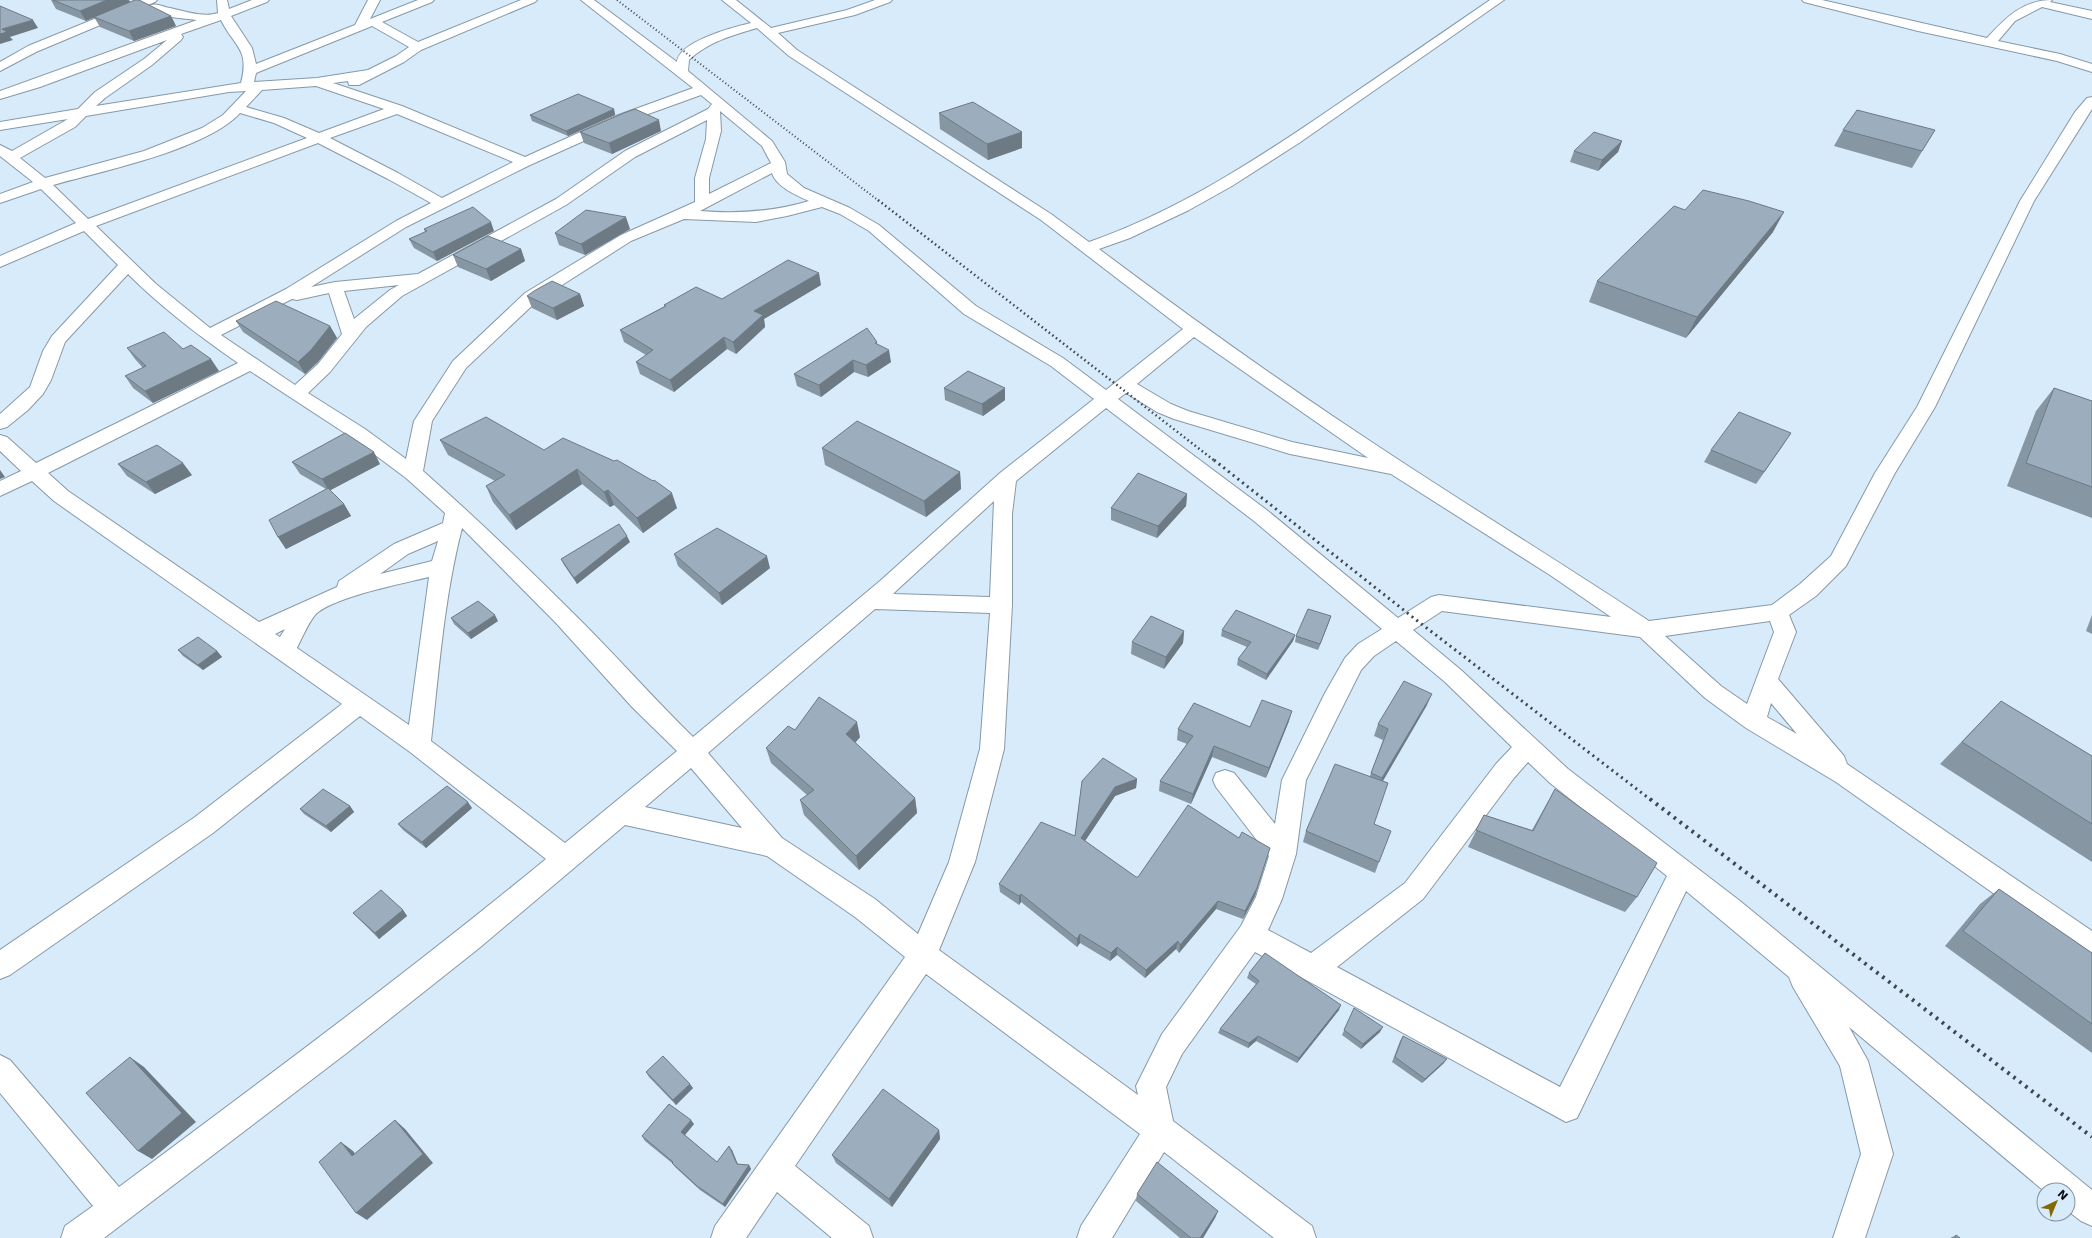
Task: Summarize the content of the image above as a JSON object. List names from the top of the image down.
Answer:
{
  "north": "top right"
}
